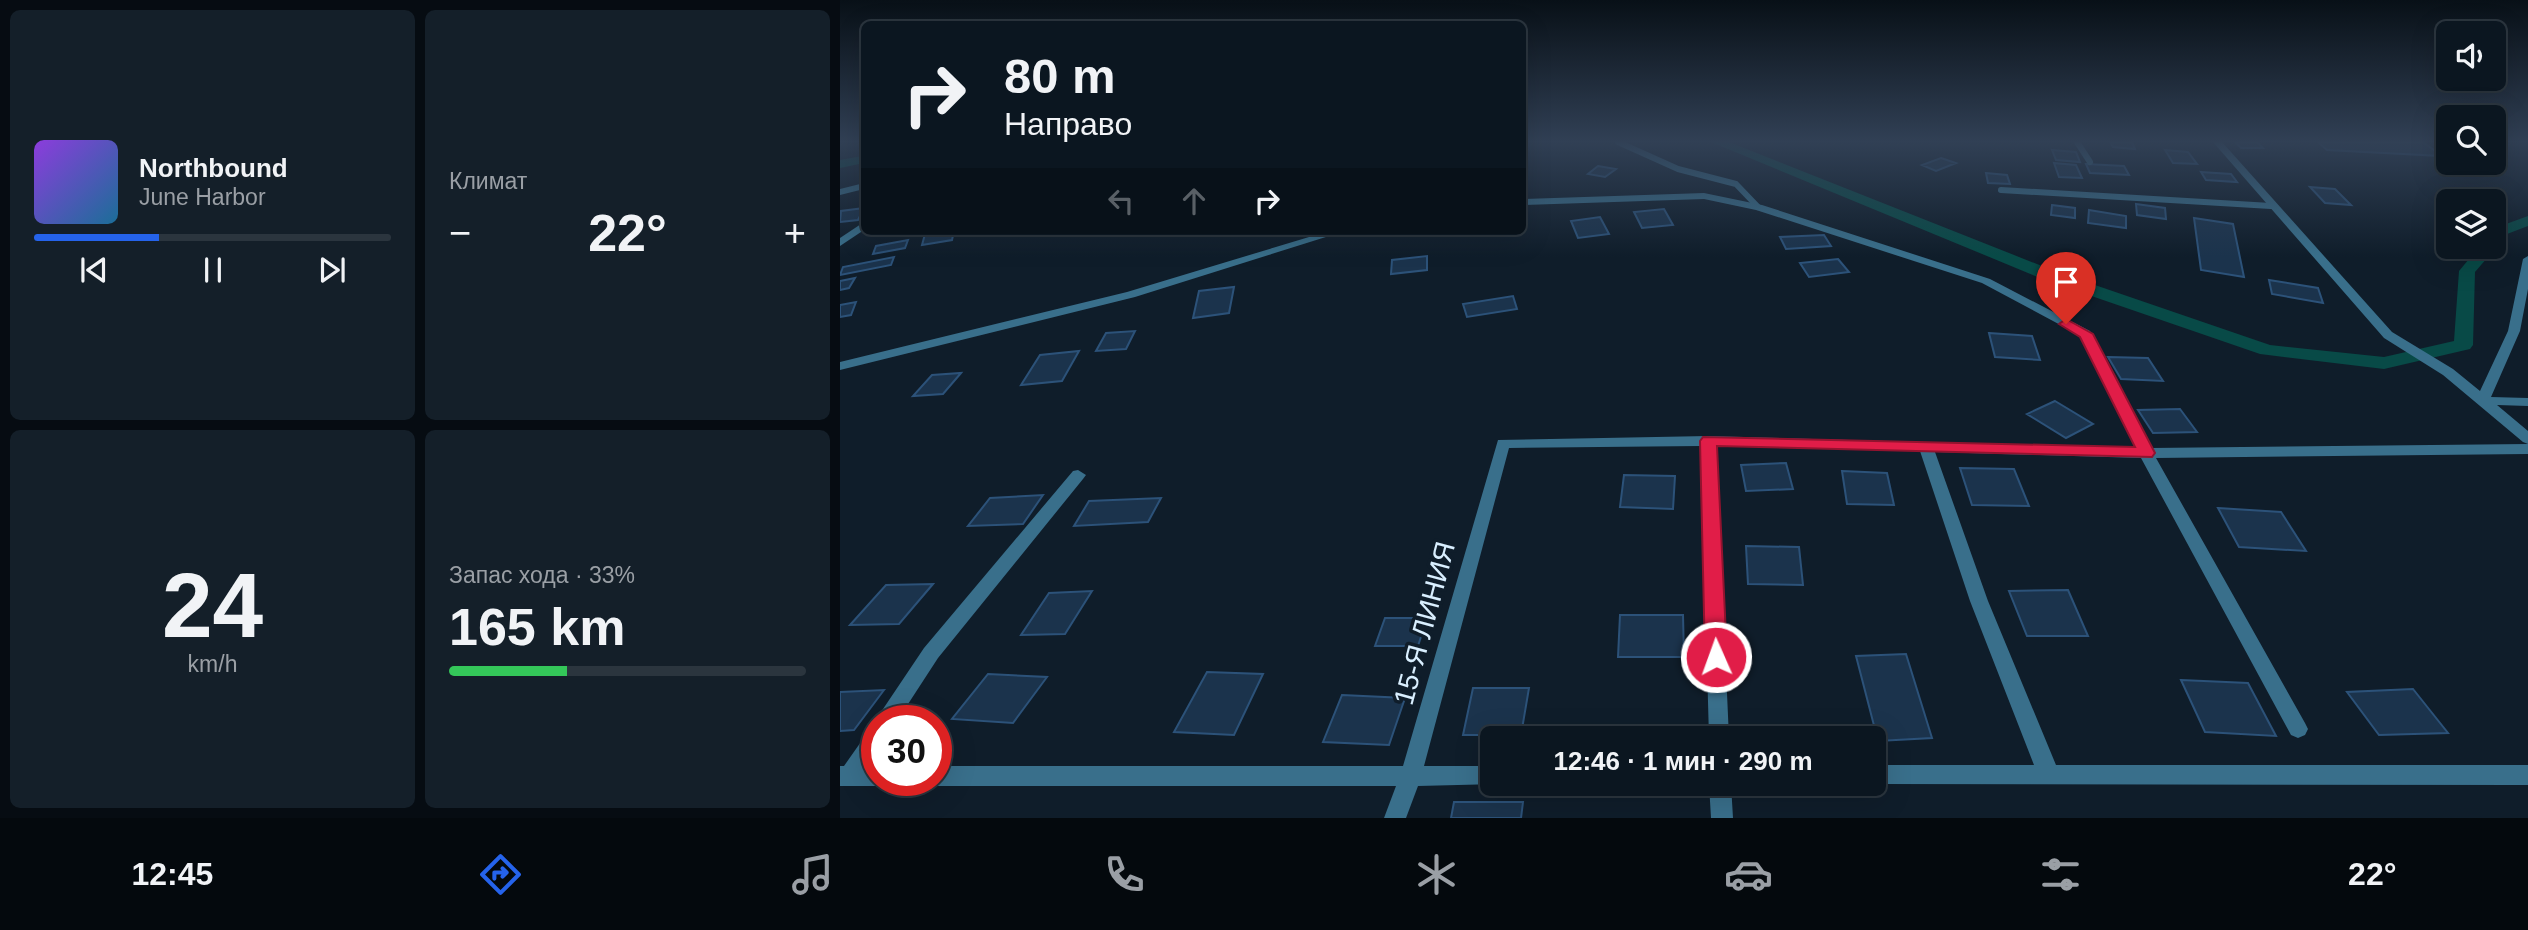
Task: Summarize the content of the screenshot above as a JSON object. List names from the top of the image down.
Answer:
{
  "streets": {
    "street": ["15-Я ЛИНИЯ"]
  },
  "page": {
    "tile": [
      "Климат",
      ["24", "km/h"],
      ["Запас хода · 33%", "165 km"]
    ],
    "turn": ["80 m", "Направо"],
    "song": ["Northbound", "June Harbor"],
    "heat": ["−", "22°", "+"],
    "limit": "30",
    "trip": "12:46 · 1 мин · 290 m",
    "tabs": ["12:45", "22°"]
  }
}
